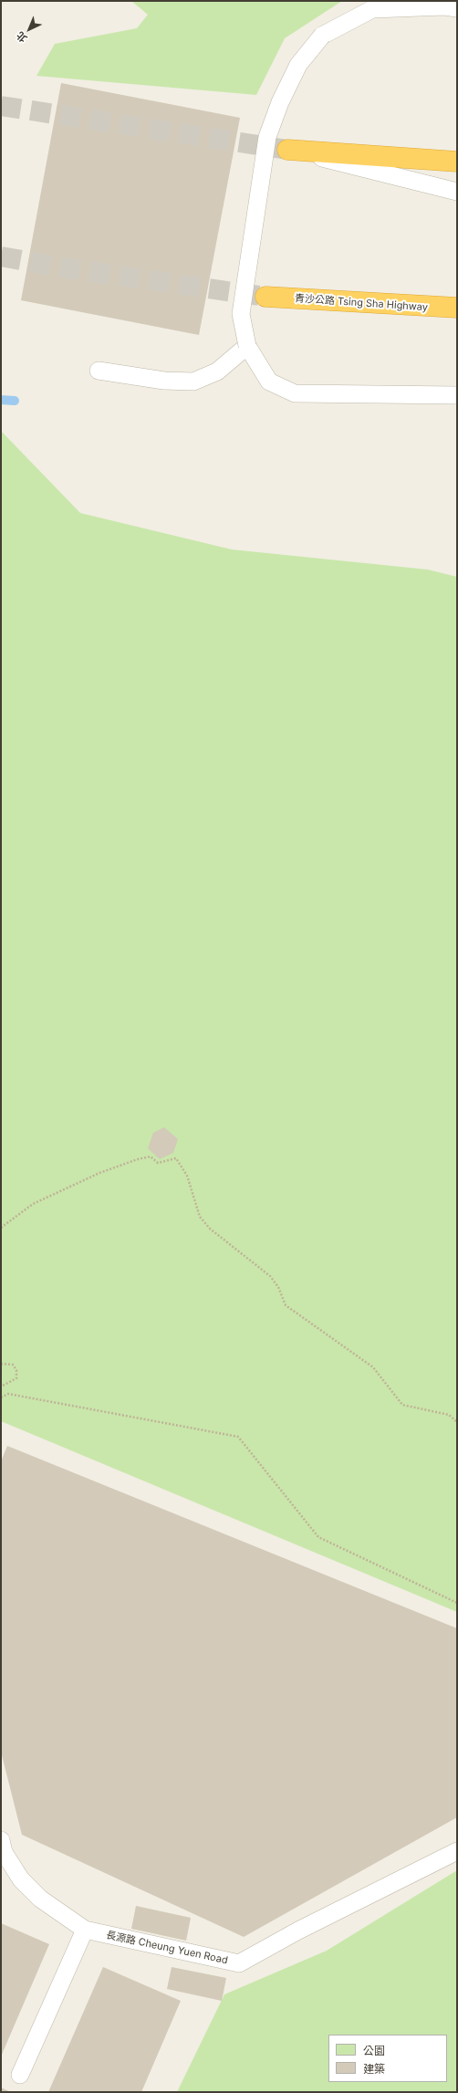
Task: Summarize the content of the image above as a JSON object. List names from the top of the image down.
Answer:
{
  "streets": {
    "highway": ["青沙公路 Tsing Sha Highway"],
    "lane": ["長源路 Cheung Yuen Road"]
  },
  "legend": ["公園", "建築"],
  "north": "bottom left"
}
